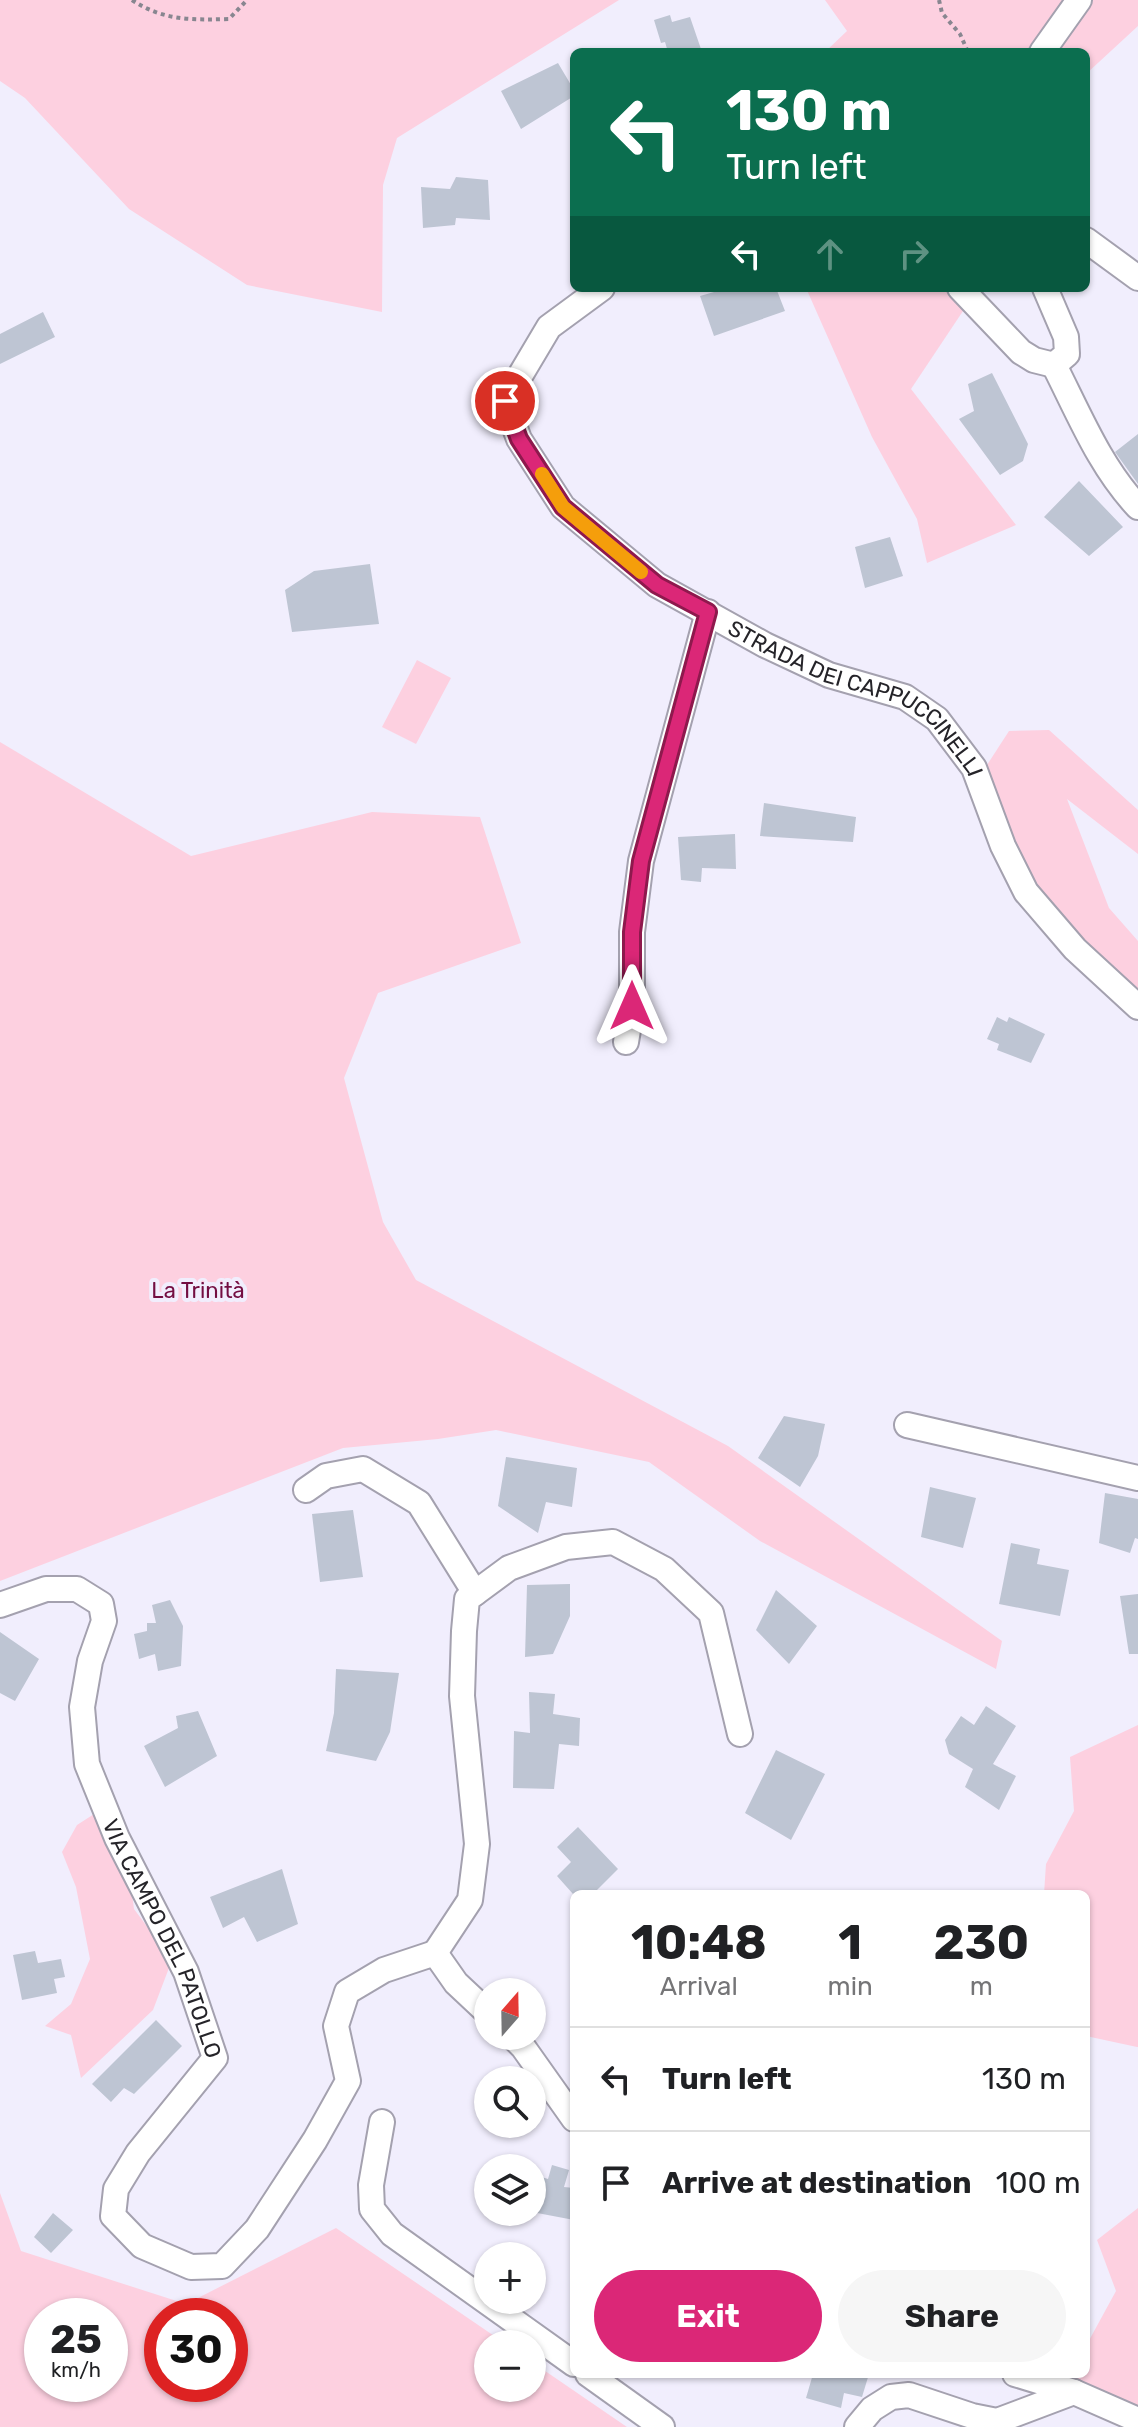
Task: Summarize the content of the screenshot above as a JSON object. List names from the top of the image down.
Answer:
{
  "streets": {
    "street": ["STRADA DEI CAPPUCCINELLI", "VIA CAMPO DEL PATOLLO"]
  },
  "parks": ["La Trinità"],
  "north": "top",
  "page": {
    "turn": ["130 m", "Turn left"],
    "eta": [
      "10:48",
      "Arrival",
      "1",
      "min",
      "230",
      "m"
    ],
    "map_buttons": ["+", "−"],
    "list": [
      {
        "name": "Turn left",
        "value": "130 m"
      },
      {
        "name": "Arrive at destination",
        "value": "100 m"
      }
    ],
    "buttons": ["Exit", "Share"],
    "speed": "25 km/h",
    "limit": "30"
  }
}
